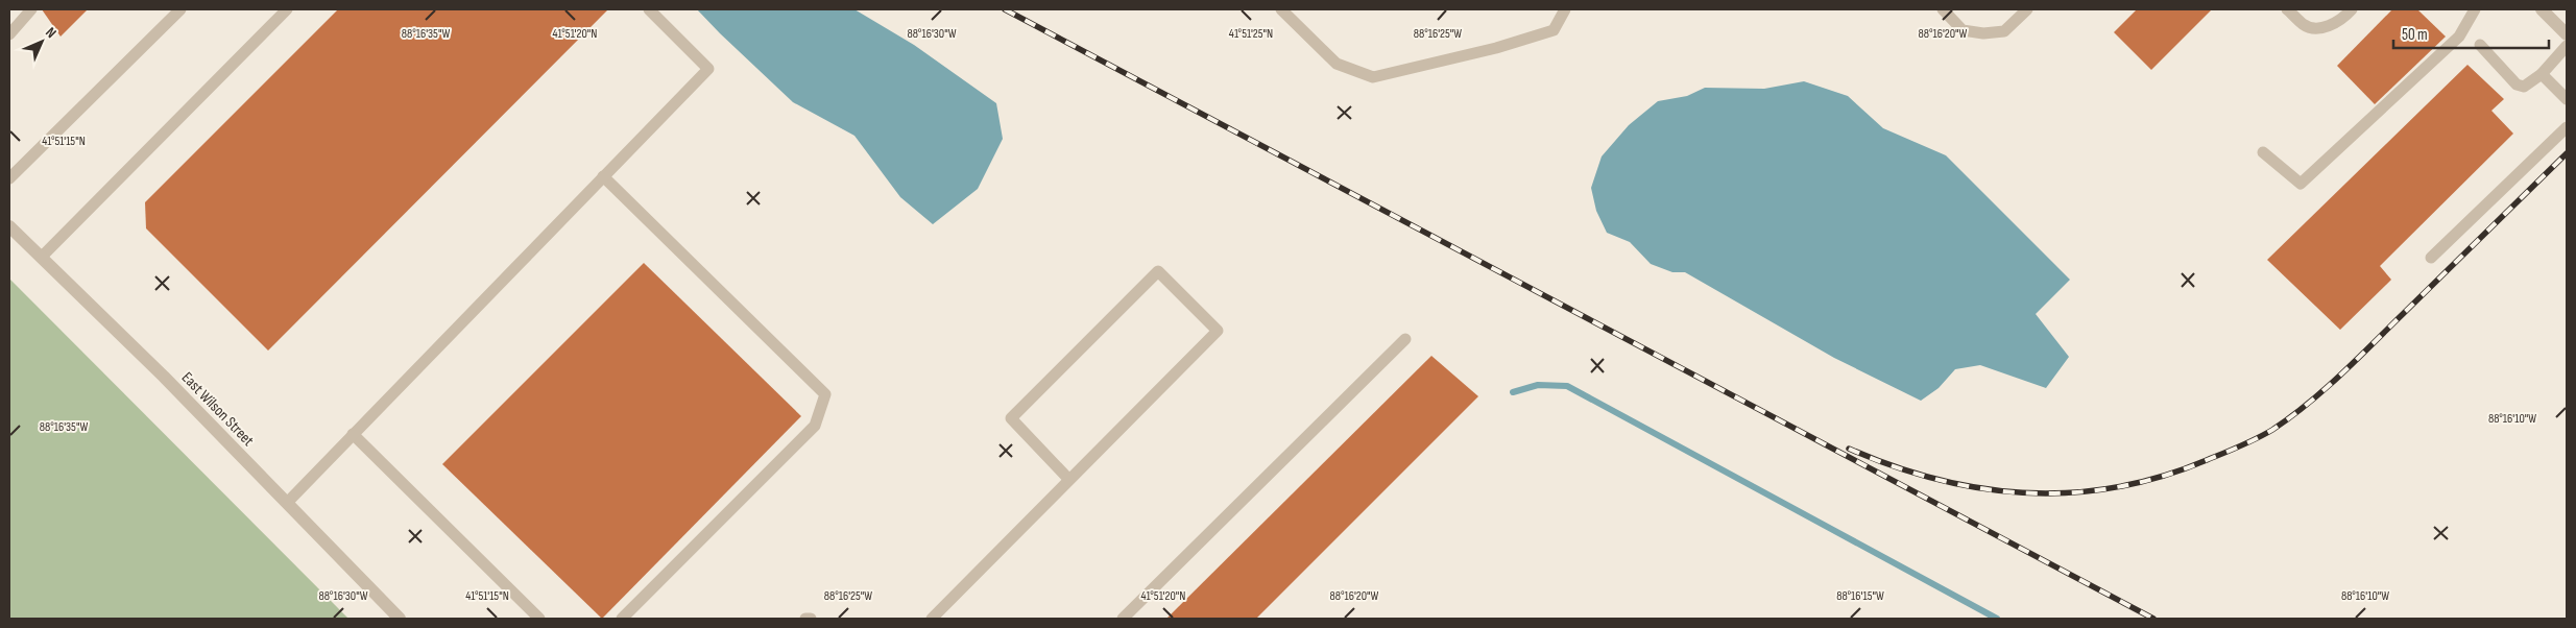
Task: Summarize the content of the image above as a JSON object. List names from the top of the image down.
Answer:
{
  "streets": {
    "street": ["East Wilson Street"]
  },
  "scale_bar": "50 m",
  "north": "top right",
  "coordinates": [
    "88°16'35\"W",
    "41°51'20\"N",
    "88°16'30\"W",
    "41°51'25\"N",
    "88°16'25\"W",
    "88°16'20\"W",
    "41°51'15\"N",
    "88°16'10\"W",
    "88°16'15\"W"
  ]
}
